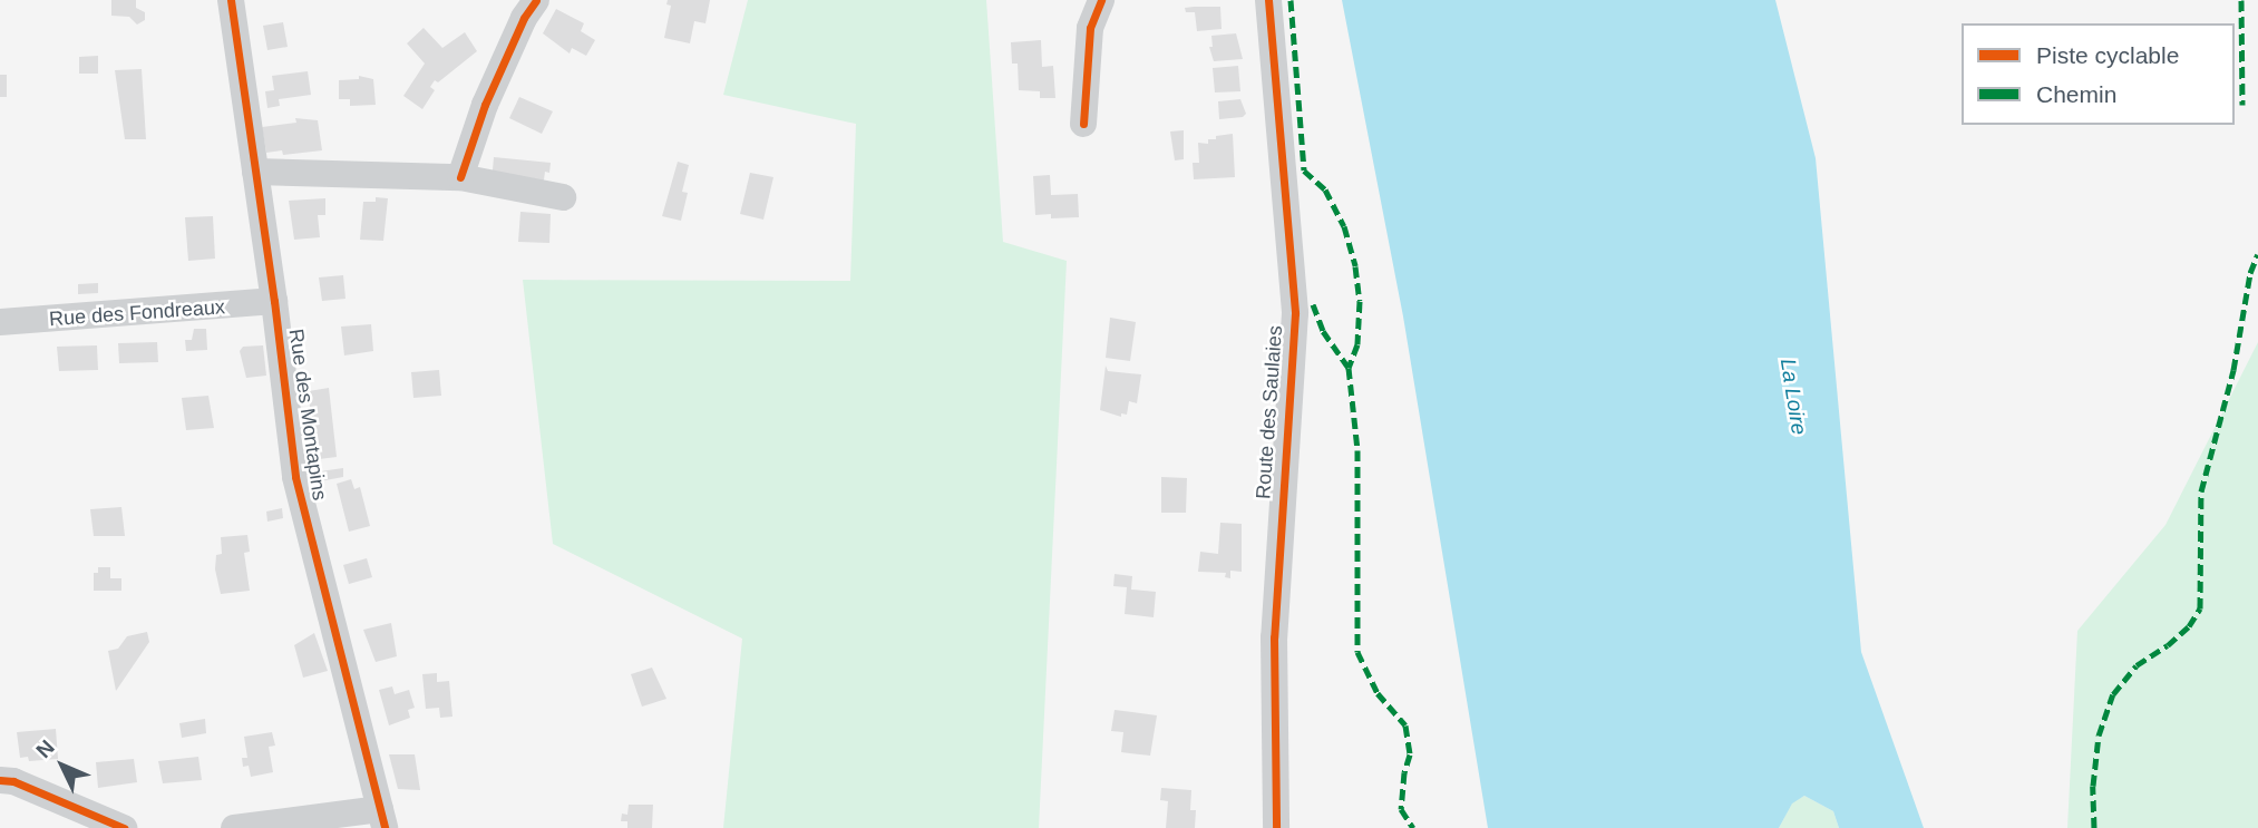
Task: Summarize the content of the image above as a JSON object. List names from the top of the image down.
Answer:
{
  "streets": {
    "street": ["Rue des Fondreaux", "Route des Saulaies", "Rue des Montapins"]
  },
  "crossings": [
    ["Rue des Fondreaux", "Rue des Montapins"]
  ],
  "water": ["La Loire"],
  "legend": ["Piste cyclable", "Chemin"],
  "north": "top left"
}
